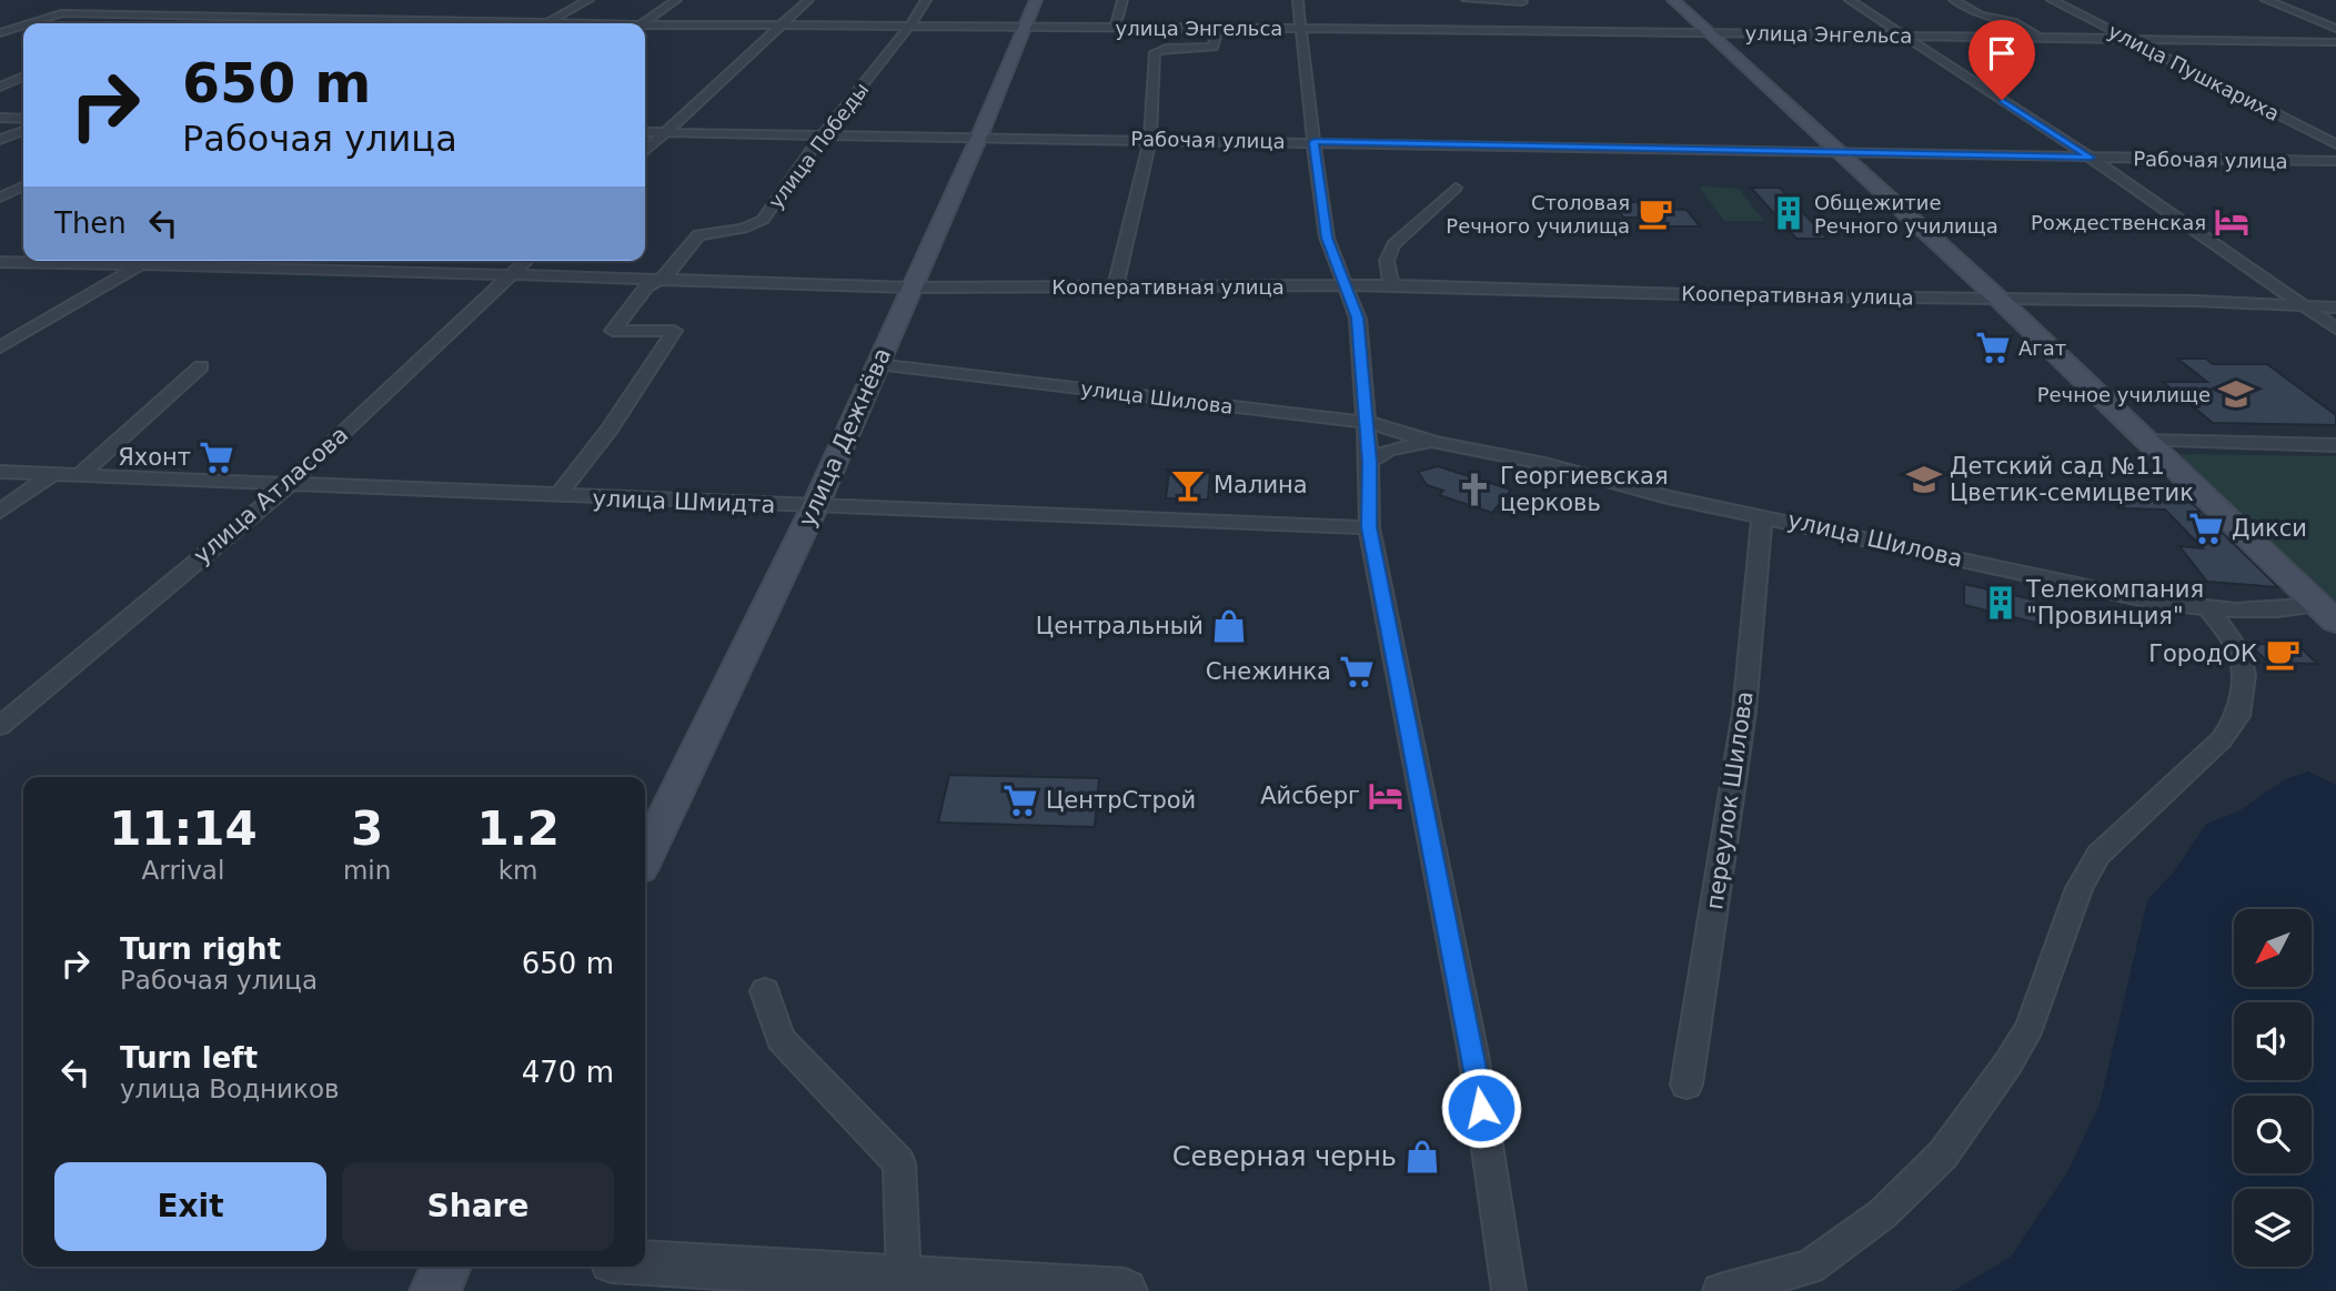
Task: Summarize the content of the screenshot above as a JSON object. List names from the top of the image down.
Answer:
{
  "streets": {
    "main road": ["улица Дежнёва"],
    "street": [
      "улица Энгельса",
      "улица Пушкариха",
      "Рабочая улица",
      "улица Победы",
      "Кооперативная улица",
      "улица Шилова",
      "улица Атласова",
      "улица Шмидта",
      "переулок Шилова"
    ]
  },
  "crossings": [
    ["улица Энгельса", "улица Пушкариха"],
    ["улица Энгельса", "улица Победы"],
    ["улица Энгельса", "улица Дежнёва"],
    ["Рабочая улица", "улица Победы"],
    ["Рабочая улица", "улица Дежнёва"],
    ["улица Победы", "Кооперативная улица"],
    ["улица Победы", "улица Шмидта"],
    ["Кооперативная улица", "улица Дежнёва"],
    ["Кооперативная улица", "улица Атласова"],
    ["улица Шилова", "улица Дежнёва"],
    ["улица Шилова", "переулок Шилова"],
    ["улица Дежнёва", "улица Шмидта"],
    ["улица Атласова", "улица Шмидта"]
  ],
  "places": {
    "cafe": ["Столовая Речного училища", "ГородОК"],
    "building": ["Общежитие Речного училища", "Телекомпания \"Провинция\""],
    "hotel": ["Рождественская", "Айсберг"],
    "supermarket": [
      "Агат",
      "Яхонт",
      "Дикси",
      "Снежинка",
      "ЦентрСтрой"
    ],
    "school or university": ["Речное училище", "Детский сад №11 Цветик-семицветик"],
    "bar": ["Малина"],
    "church": ["Георгиевская церковь"],
    "shop": ["Центральный", "Северная чернь"]
  },
  "north": "bottom left",
  "page": {
    "turn": ["650 m", "Рабочая улица"],
    "then": "Then",
    "eta": [
      "11:14",
      "Arrival",
      "3",
      "min",
      "1.2",
      "km"
    ],
    "list": [
      {
        "name": "Turn right",
        "note": "Рабочая улица",
        "value": "650 m"
      },
      {
        "name": "Turn left",
        "note": "улица Водников",
        "value": "470 m"
      }
    ],
    "buttons": ["Exit", "Share"]
  }
}
